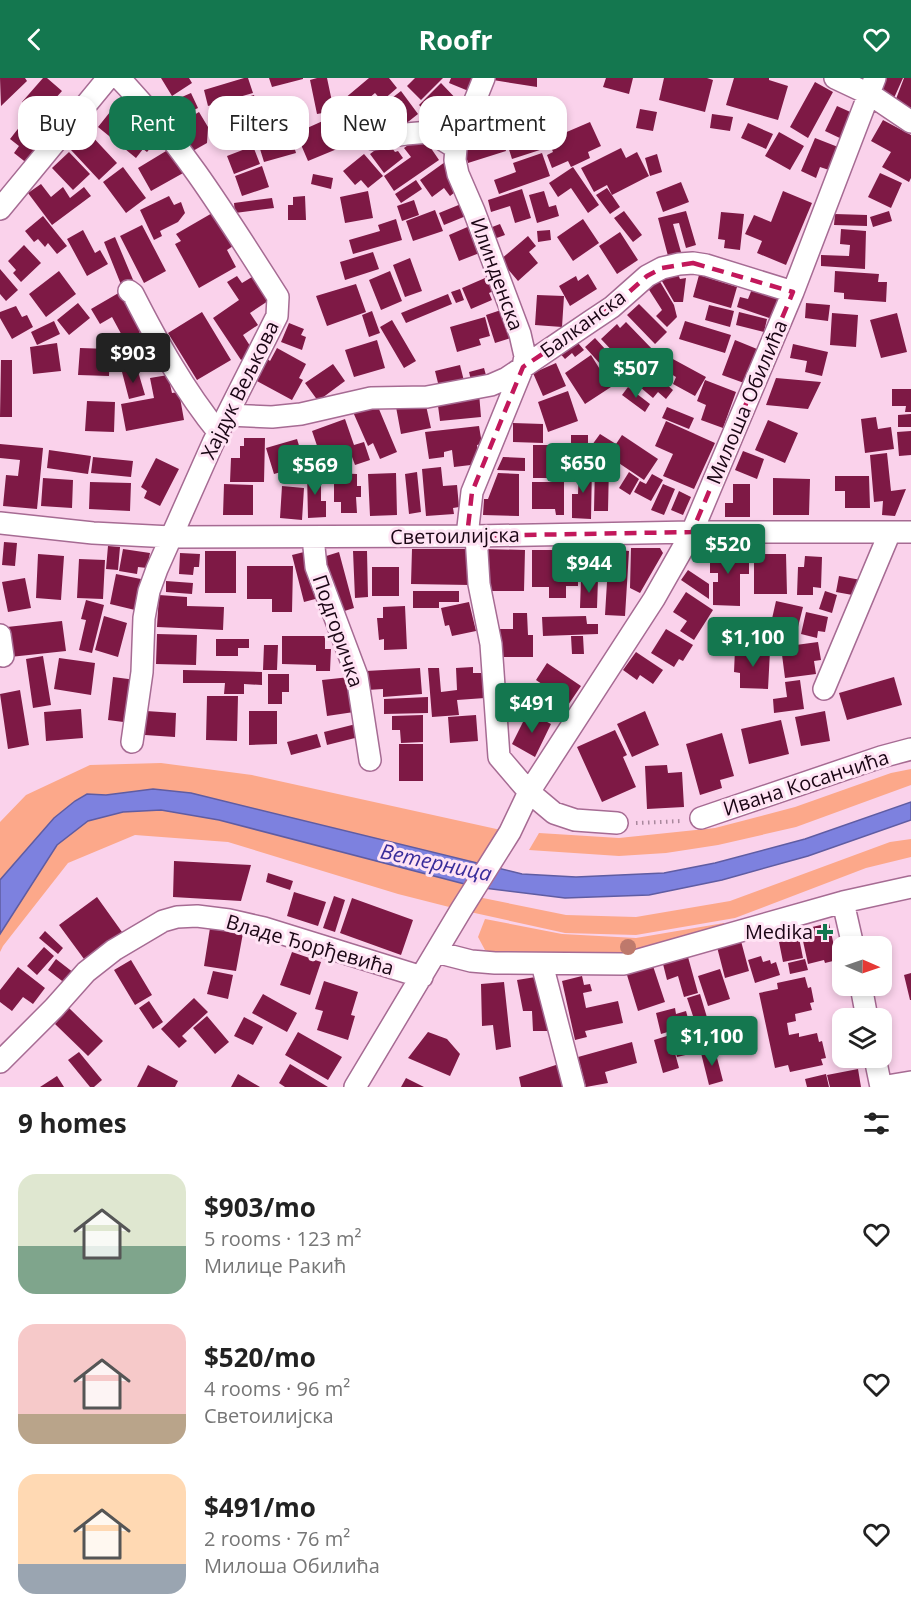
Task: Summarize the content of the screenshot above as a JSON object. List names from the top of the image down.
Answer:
{
  "streets": {
    "street": [
      "Илинденска",
      "Балканска",
      "Хајдук Вељкова",
      "Милоша Обилића",
      "Светоилијска",
      "Подгоричка",
      "Ивана Косанчића",
      "Владе Ђорђевића"
    ]
  },
  "crossings": [
    ["Илинденска", "Балканска"],
    ["Илинденска", "Милоша Обилића"],
    ["Илинденска", "Светоилијска"],
    ["Балканска", "Хајдук Вељкова"],
    ["Балканска", "Милоша Обилића"],
    ["Хајдук Вељкова", "Светоилијска"],
    ["Милоша Обилића", "Светоилијска"],
    ["Милоша Обилића", "Владе Ђорђевића"],
    ["Светоилијска", "Подгоричка"]
  ],
  "water": ["Ветерница"],
  "places": {
    "health": ["Medika"]
  },
  "north": "right",
  "page": {
    "header": "Roofr",
    "chip": [
      "Buy",
      "Rent",
      "Filters",
      "New",
      "Apartment"
    ],
    "price": [
      "$903",
      "$507",
      "$650",
      "$569",
      "$520",
      "$944",
      "$1,100",
      "$491",
      "$1,100"
    ],
    "heading": "9 homes",
    "list": [
      {
        "name": "$903/mo",
        "note": "5 rooms · 123 m² · Милице Ракић"
      },
      {
        "name": "$520/mo",
        "note": "4 rooms · 96 m² · Светоилијска"
      },
      {
        "name": "$491/mo",
        "note": "2 rooms · 76 m² · Милоша Обилића"
      }
    ]
  }
}
